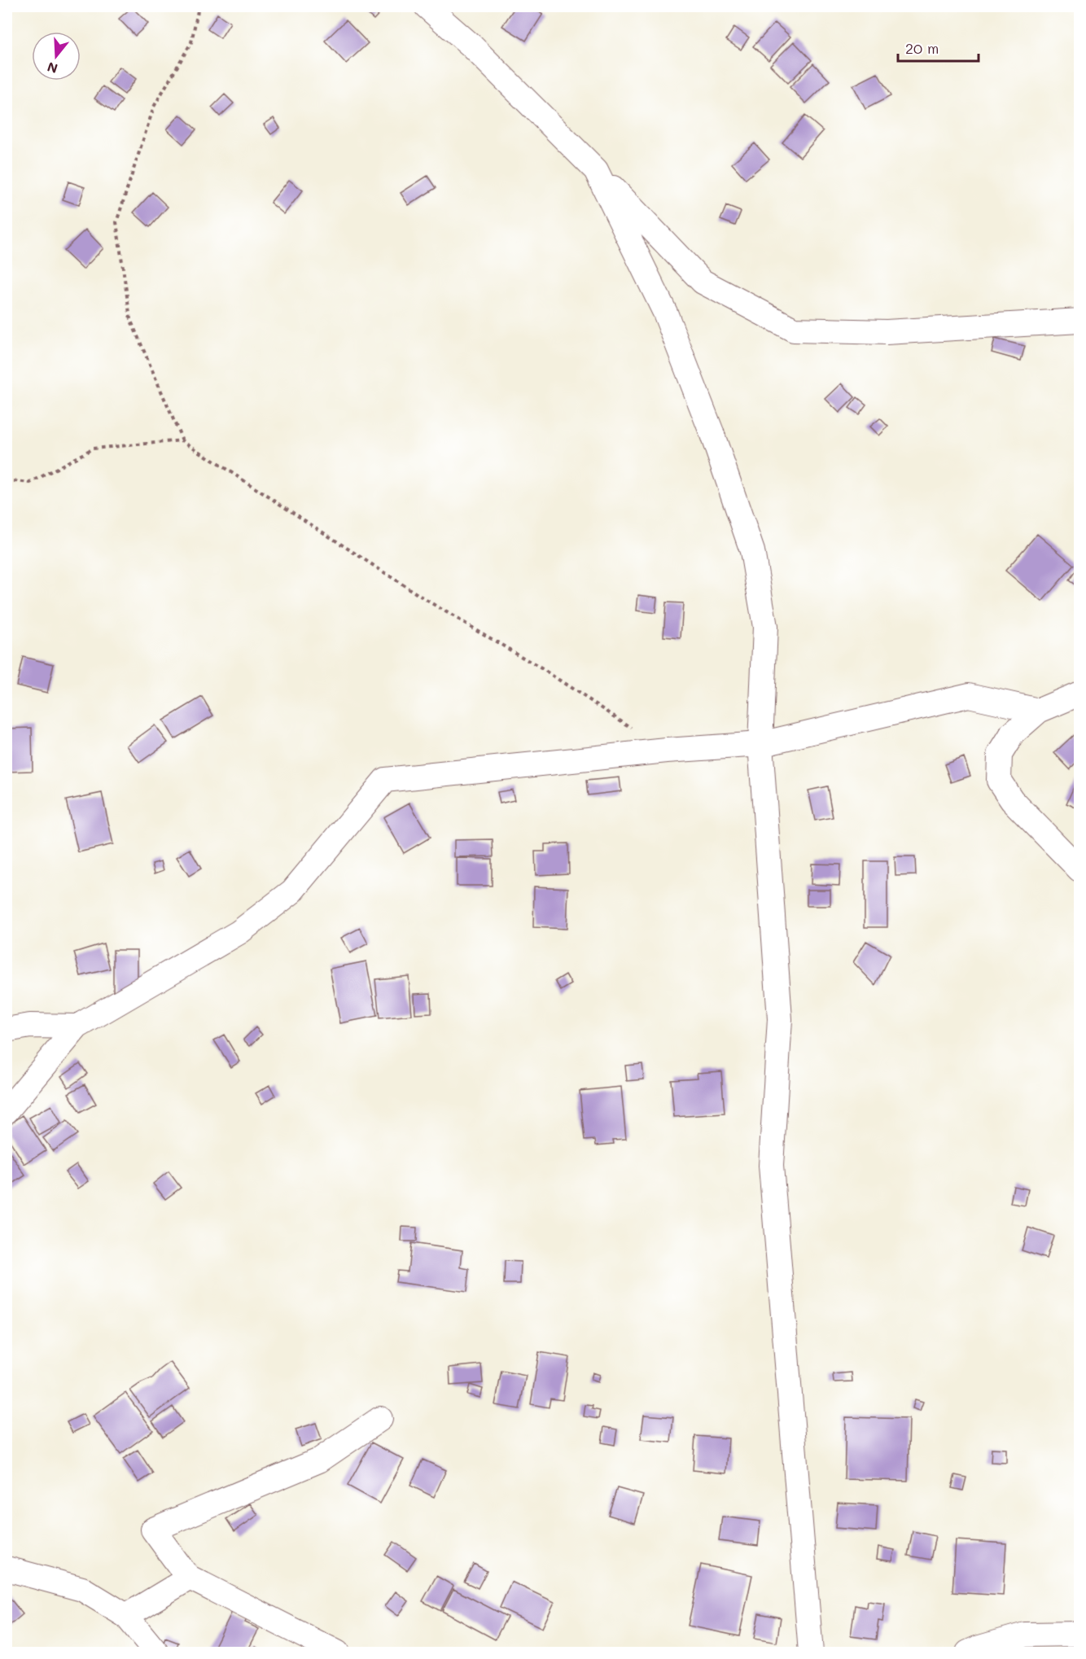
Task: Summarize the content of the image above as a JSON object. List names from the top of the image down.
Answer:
{
  "scale_bar": "20 m",
  "north": "bottom"
}
